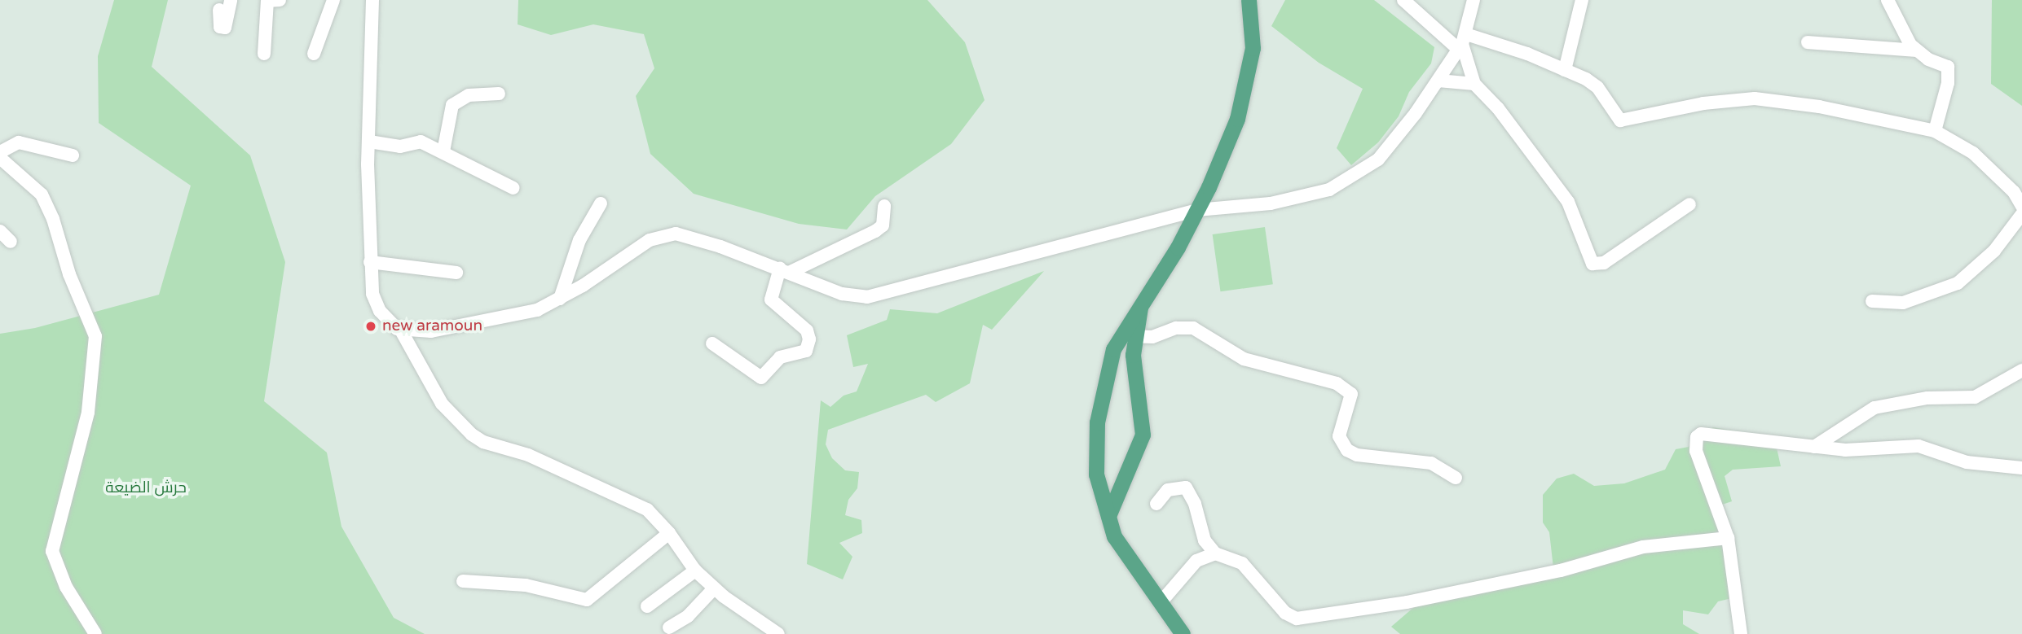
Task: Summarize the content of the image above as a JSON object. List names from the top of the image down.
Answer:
{
  "parks": ["حرش الضيعة"],
  "places": ["new aramoun"]
}
